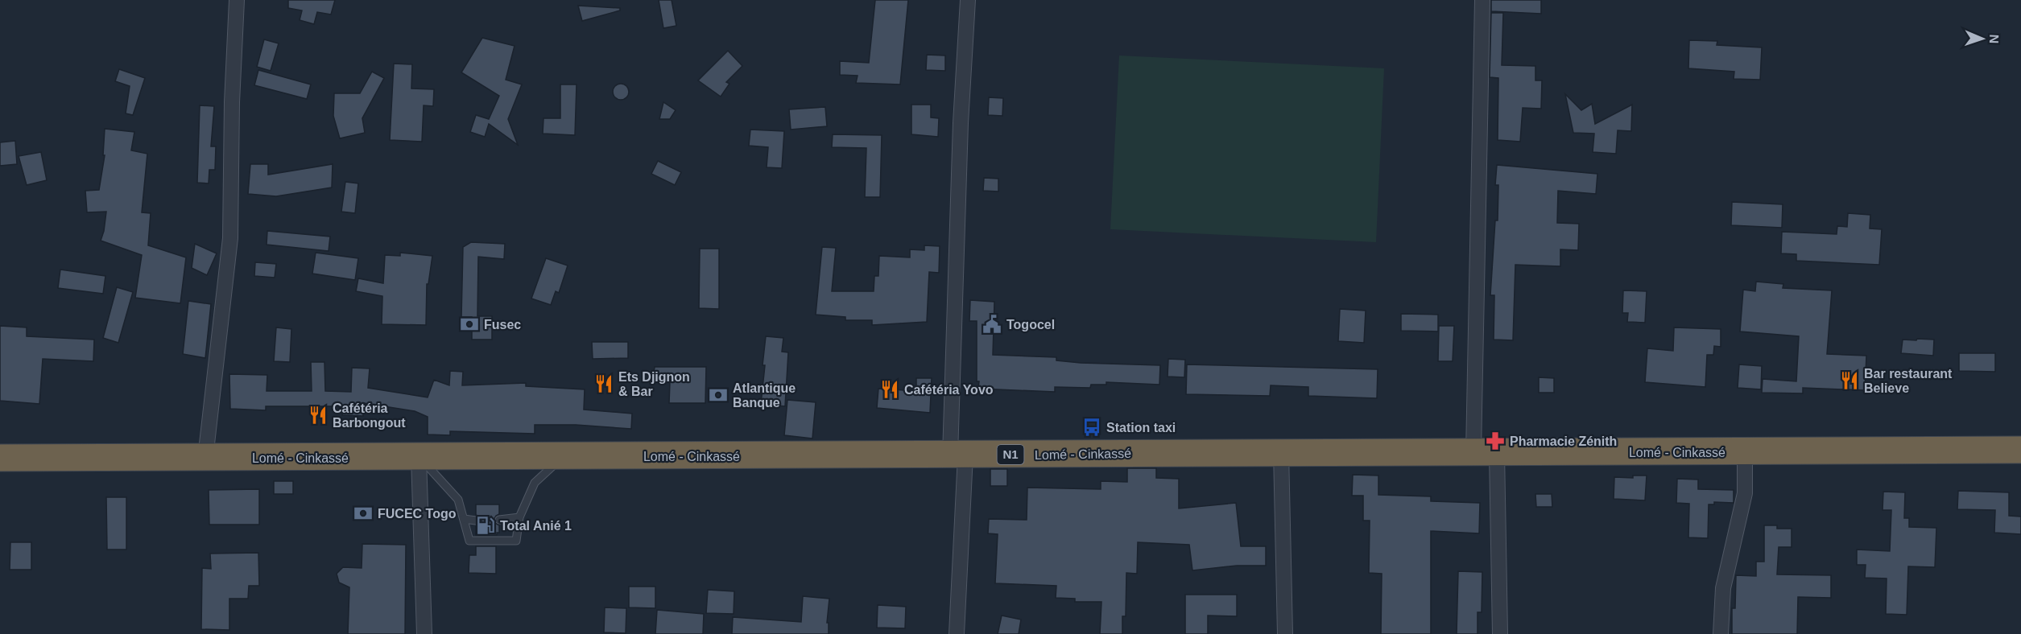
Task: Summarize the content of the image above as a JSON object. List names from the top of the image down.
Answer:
{
  "streets": {
    "highway": ["Lomé - Cinkassé", "N1"]
  },
  "places": {
    "bank": ["Fusec", "Atlantique Banque", "FUCEC Togo"],
    "public building": ["Togocel"],
    "restaurant": [
      "Bar restaurant Believe",
      "Ets Djignon & Bar",
      "Cafétéria Yovo",
      "Cafétéria Barbongout"
    ],
    "bus stop": ["Station taxi"],
    "pharmacy": ["Pharmacie Zénith"],
    "fuel station": ["Total Anié 1"]
  },
  "north": "right"
}
